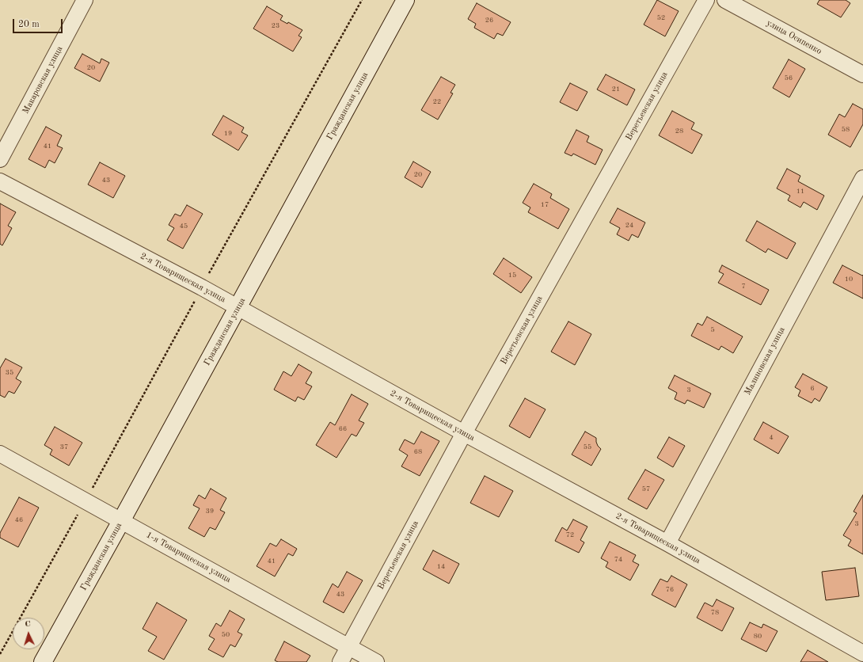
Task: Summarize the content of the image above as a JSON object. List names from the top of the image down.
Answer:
{
  "streets": {
    "main road": ["Гражданская улица"],
    "street": [
      "улица Осипенко",
      "Макаровская улица",
      "Веретьевская улица",
      "2-я Товарищеская улица",
      "Малиновская улица",
      "1-я Товарищеская улица"
    ]
  },
  "crossings": [
    ["Гражданская улица", "2-я Товарищеская улица"],
    ["Гражданская улица", "1-я Товарищеская улица"],
    ["Веретьевская улица", "2-я Товарищеская улица"],
    ["Веретьевская улица", "1-я Товарищеская улица"],
    ["2-я Товарищеская улица", "Малиновская улица"]
  ],
  "house_numbers": [
    "52",
    "26",
    "23",
    "20",
    "56",
    "21",
    "22",
    "58",
    "28",
    "19",
    "41",
    "20",
    "43",
    "11",
    "17",
    "24",
    "45",
    "15",
    "10",
    "7",
    "5",
    "35",
    "6",
    "3",
    "66",
    "4",
    "37",
    "55",
    "68",
    "57",
    "39",
    "46",
    "3",
    "72",
    "74",
    "41",
    "14",
    "76",
    "43",
    "78",
    "50",
    "80"
  ],
  "scale_bar": "20 m",
  "north": "top"
}
